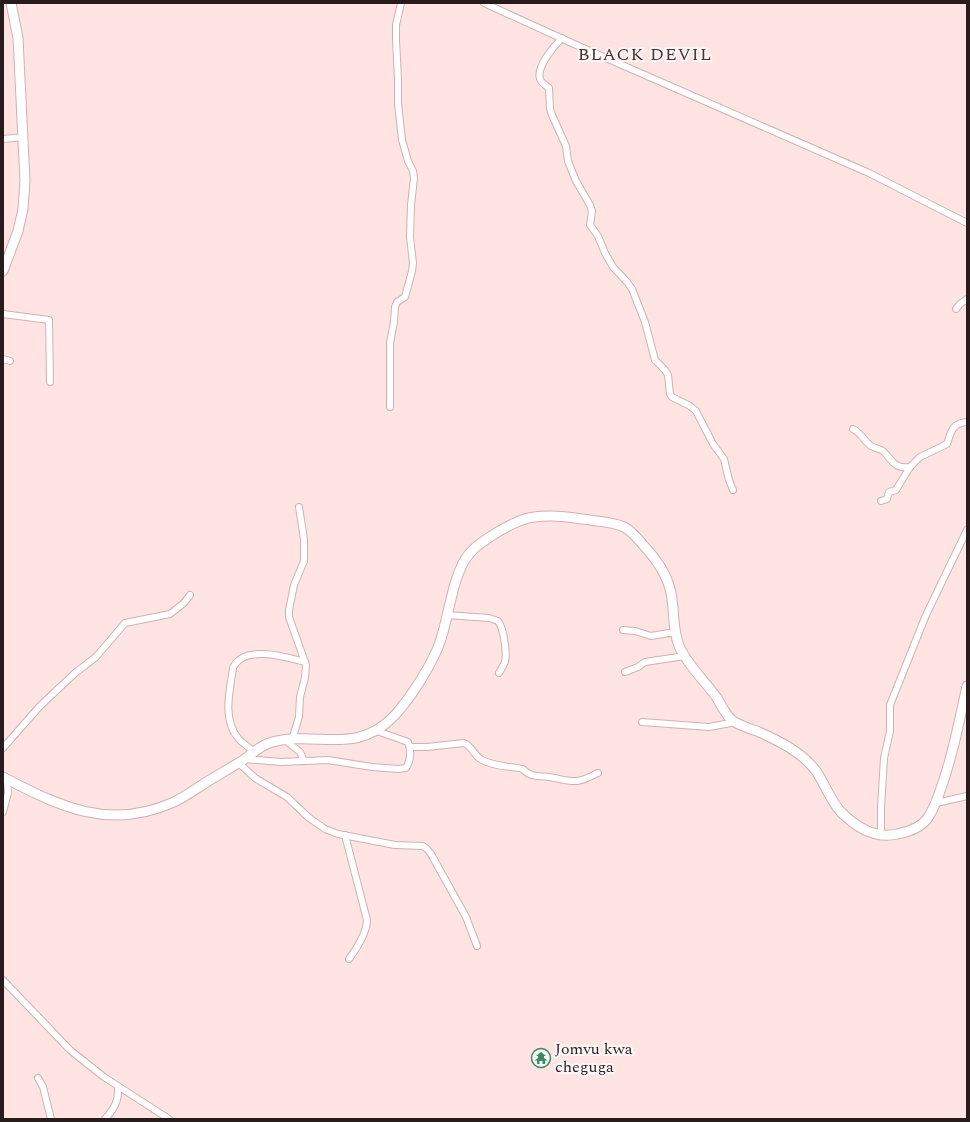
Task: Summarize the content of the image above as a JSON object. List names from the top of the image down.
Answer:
{
  "districts": ["BLACK DEVIL"],
  "places": {
    "temple": ["Jomvu kwa cheguga"]
  }
}
